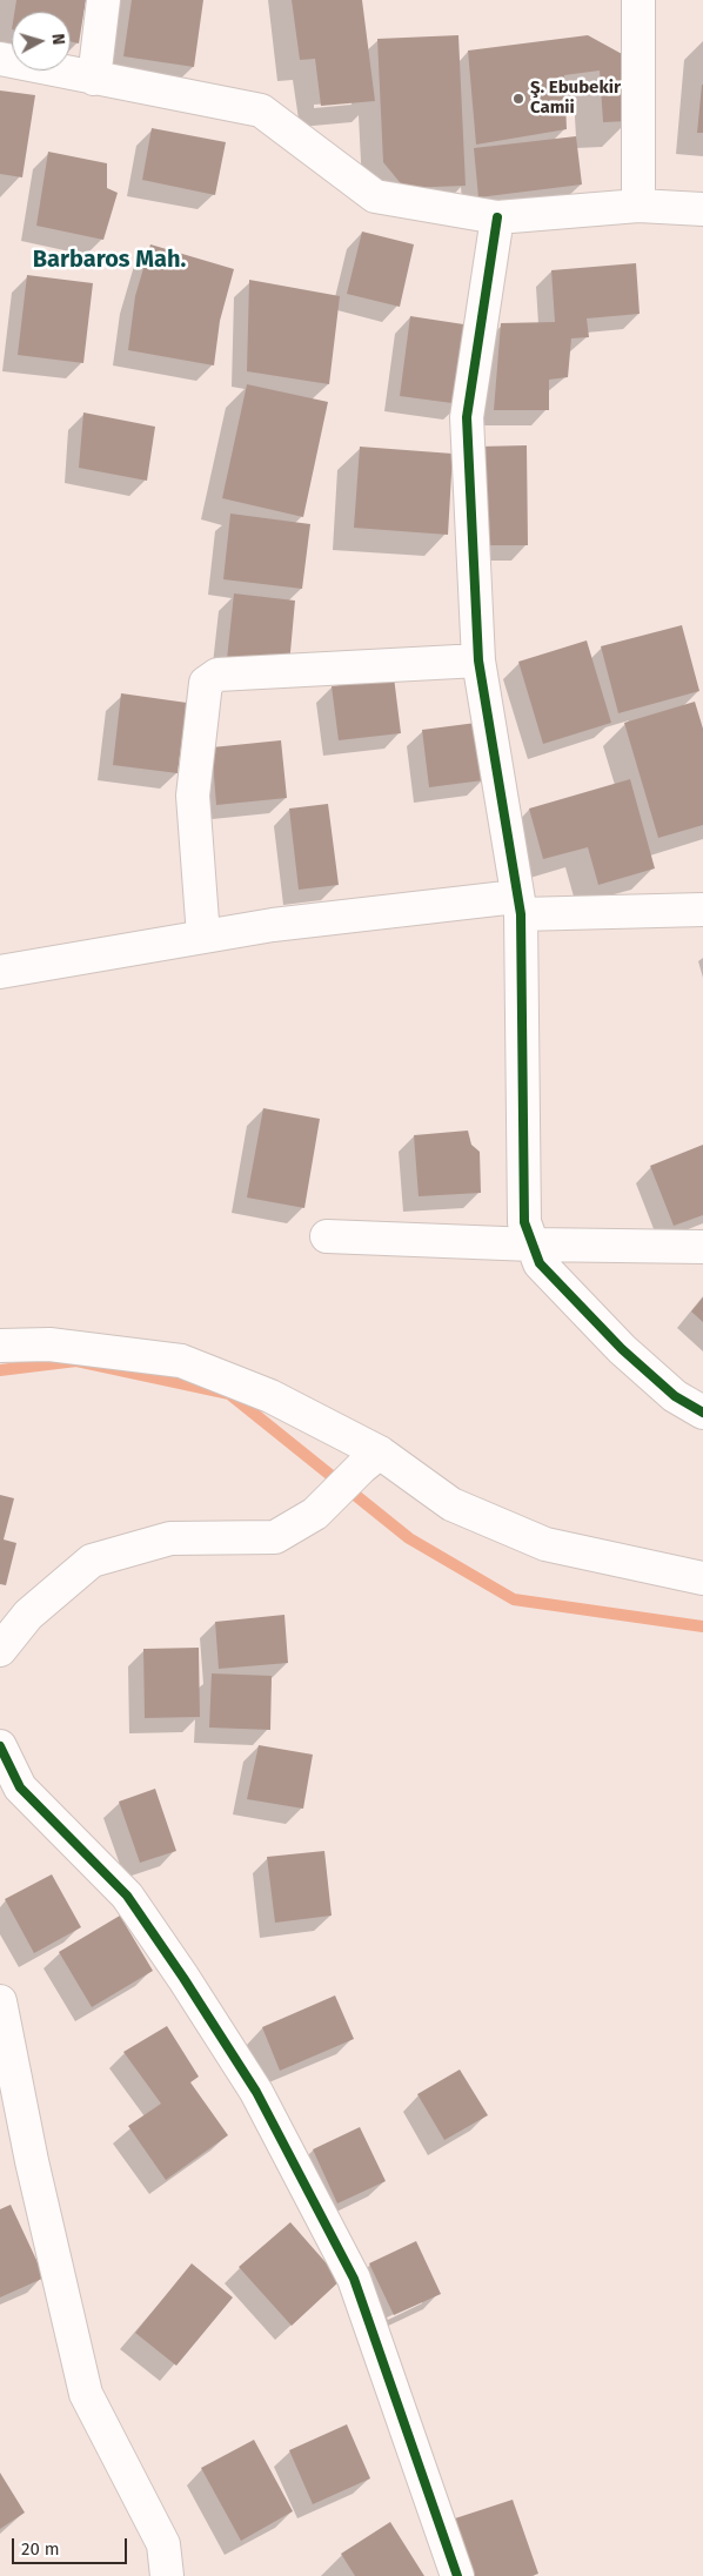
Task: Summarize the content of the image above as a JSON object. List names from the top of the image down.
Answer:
{
  "districts": ["Barbaros Mah."],
  "places": ["Ş. Ebubekir Camii"],
  "scale_bar": "20 m",
  "north": "right"
}
